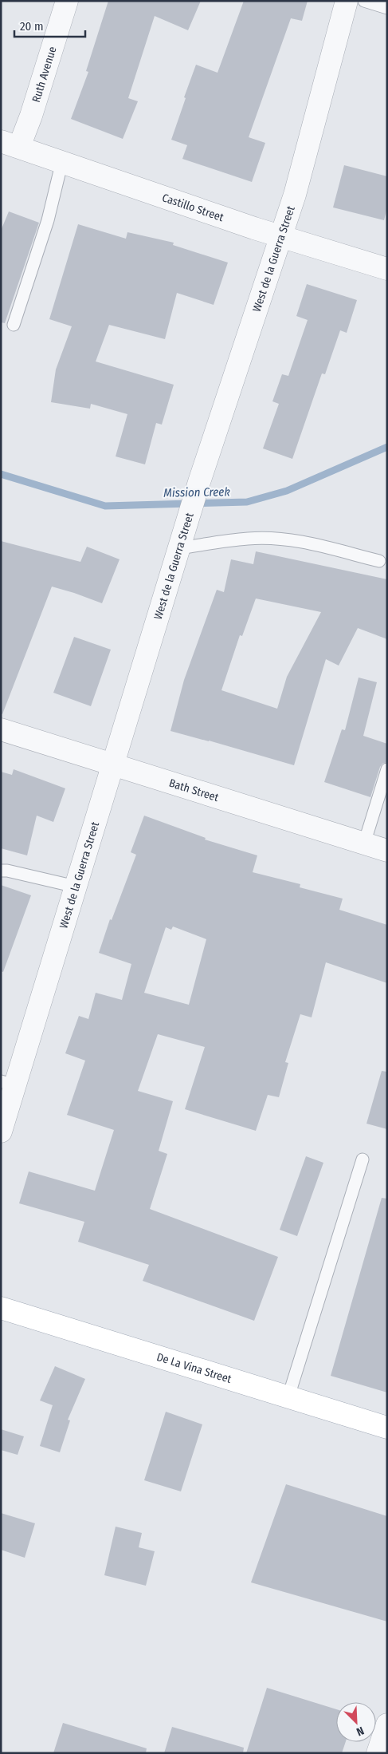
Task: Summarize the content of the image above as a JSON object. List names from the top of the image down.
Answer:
{
  "streets": {
    "main road": ["De La Vina Street"],
    "street": [
      "Ruth Avenue",
      "Castillo Street",
      "West de la Guerra Street",
      "Bath Street"
    ]
  },
  "crossings": [
    ["Ruth Avenue", "Castillo Street"],
    ["Castillo Street", "West de la Guerra Street"],
    ["West de la Guerra Street", "Bath Street"]
  ],
  "water": ["Mission Creek"],
  "scale_bar": "20 m",
  "north": "bottom right"
}
